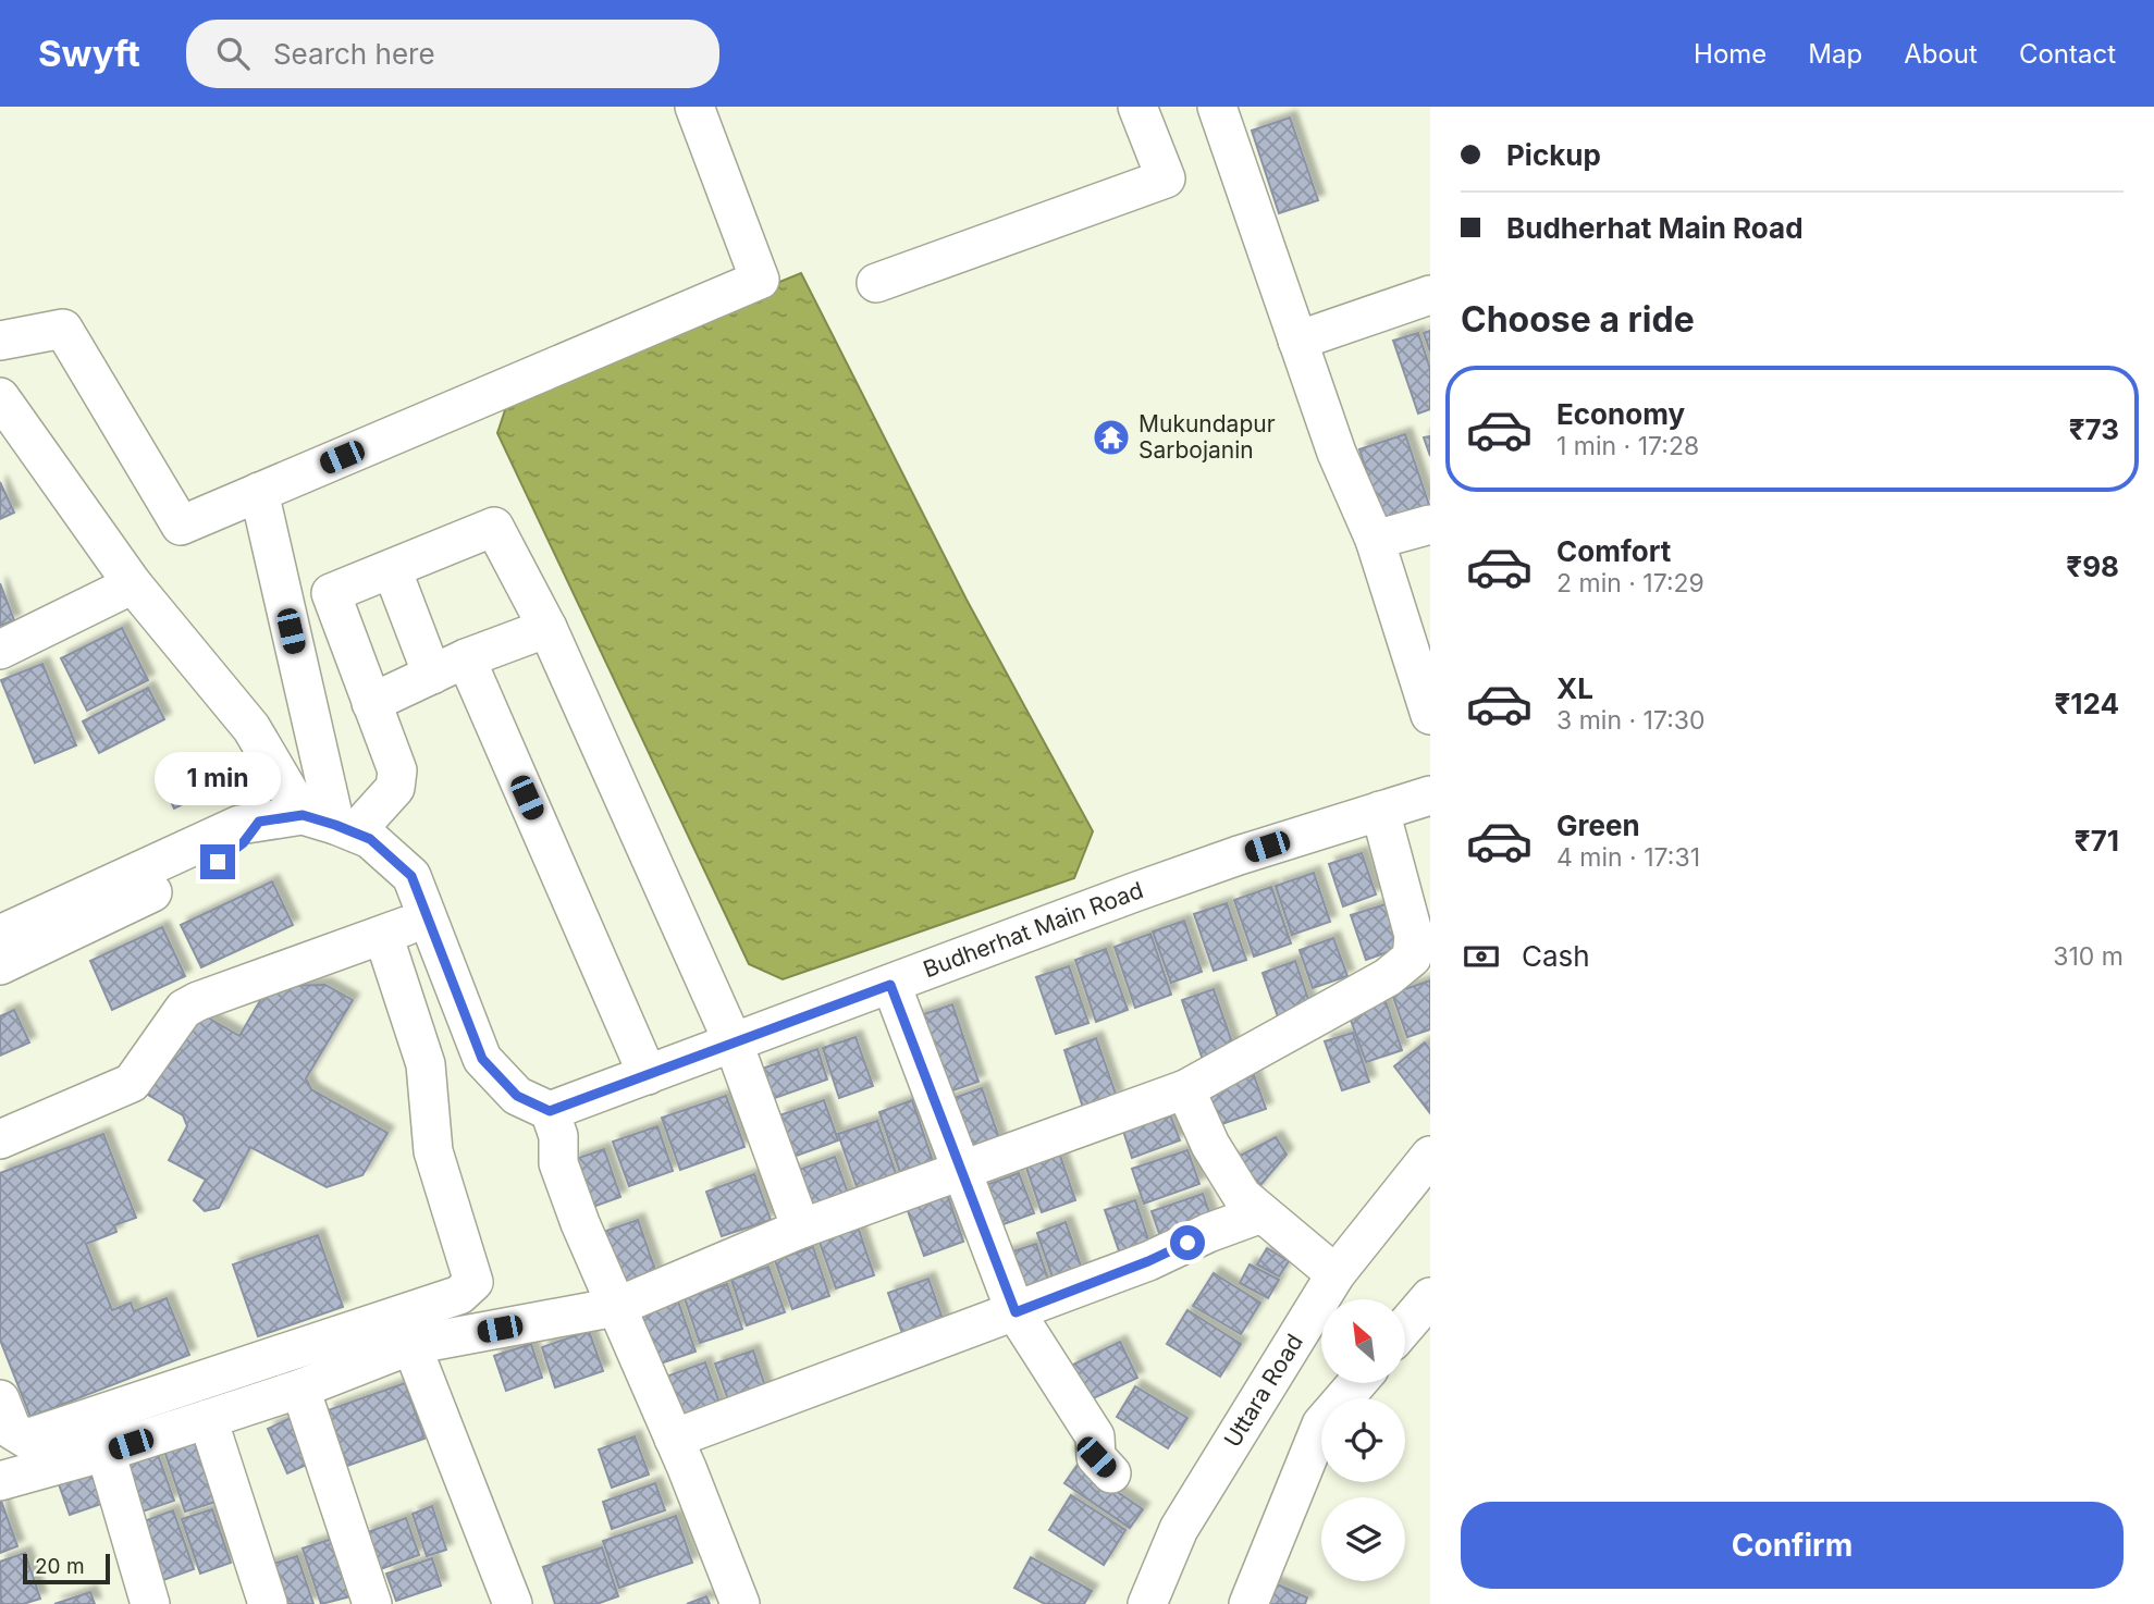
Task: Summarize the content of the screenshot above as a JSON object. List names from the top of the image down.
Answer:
{
  "streets": {
    "street": ["Budherhat Main Road", "Uttara Road"]
  },
  "places": {
    "temple": ["Mukundapur Sarbojanin"]
  },
  "scale_bar": "20 m",
  "north": "top left",
  "page": {
    "header": "Swyft",
    "search": "Search here",
    "nav": [
      "Home",
      "Map",
      "About",
      "Contact"
    ],
    "banner": ["Pickup", "Budherhat Main Road"],
    "heading": "Choose a ride",
    "list": [
      {
        "name": "Economy",
        "note": "1 min · 17:28",
        "value": "₹73"
      },
      {
        "name": "Comfort",
        "note": "2 min · 17:29",
        "value": "₹98"
      },
      {
        "name": "XL",
        "note": "3 min · 17:30",
        "value": "₹124"
      },
      {
        "name": "Green",
        "note": "4 min · 17:31",
        "value": "₹71"
      }
    ],
    "bubble": "1 min",
    "pay": ["Cash", "310 m"],
    "buttons": "Confirm",
    "scale": "20 m"
  }
}
